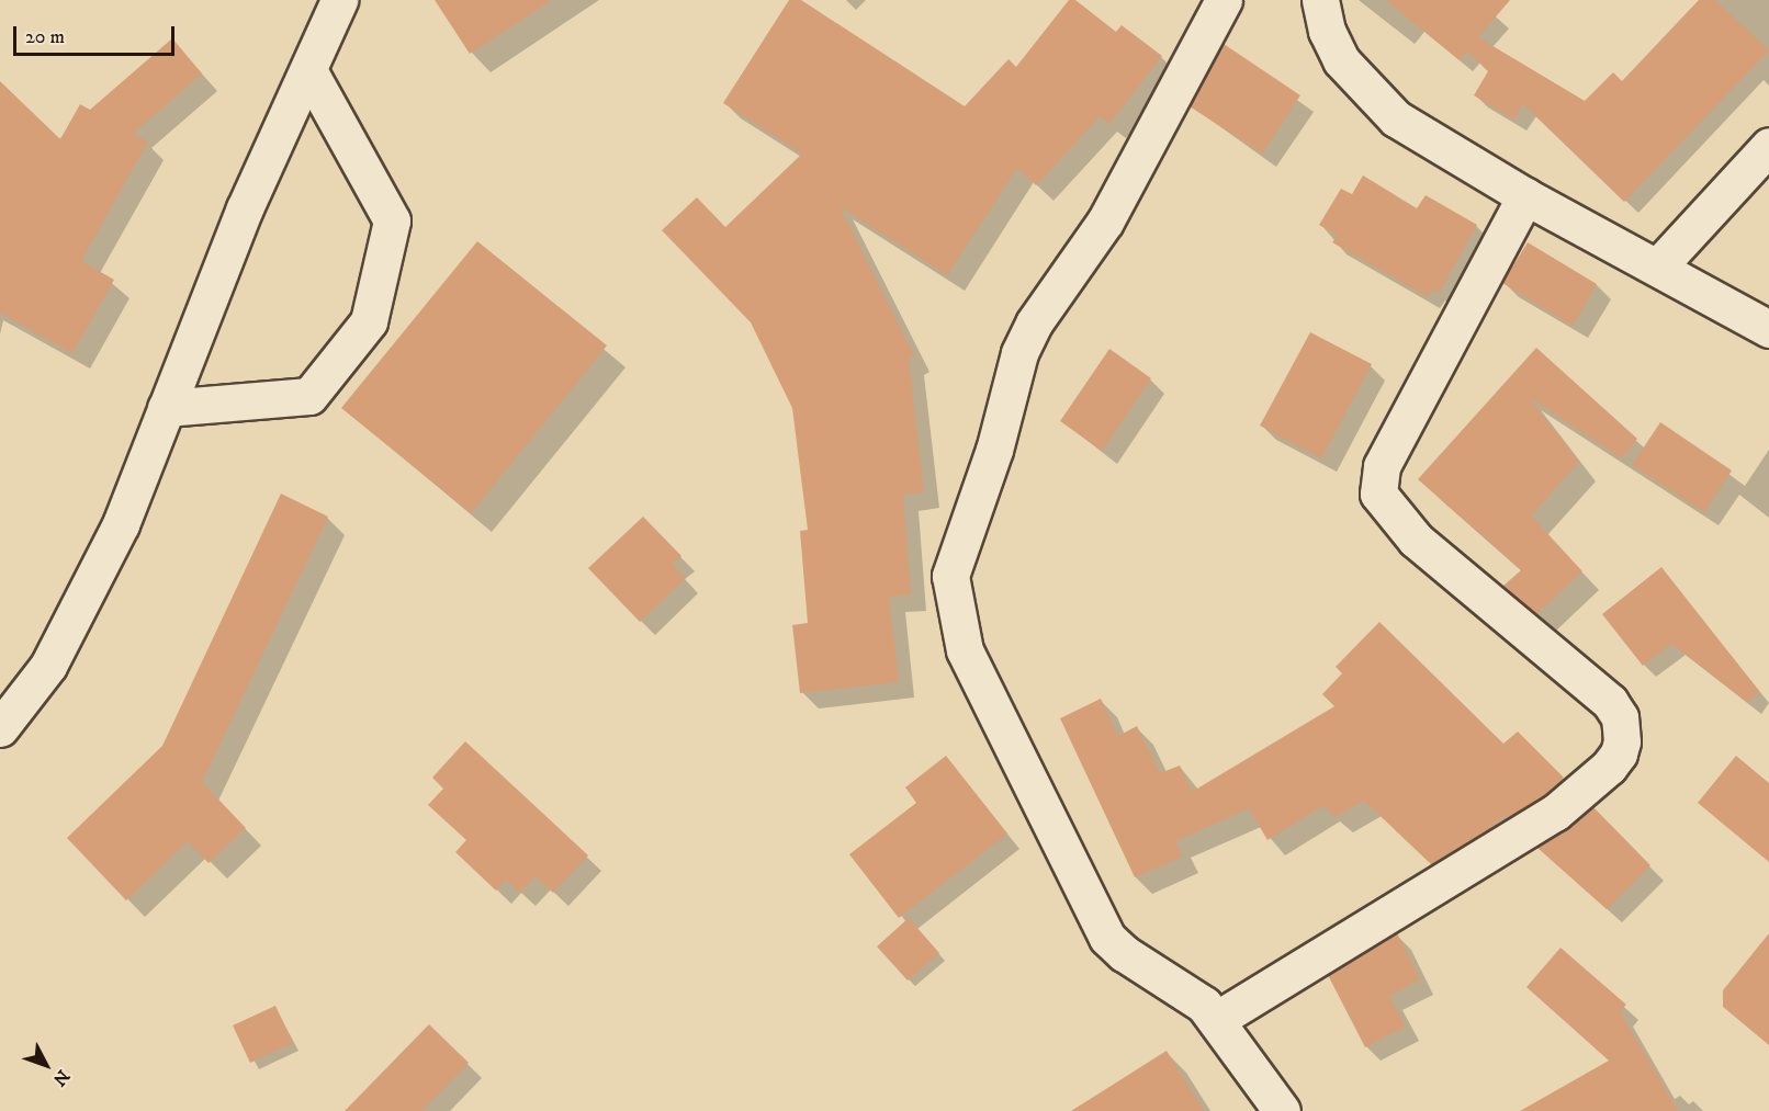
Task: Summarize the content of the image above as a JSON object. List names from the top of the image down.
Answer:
{
  "scale_bar": "20 m",
  "north": "bottom right"
}
